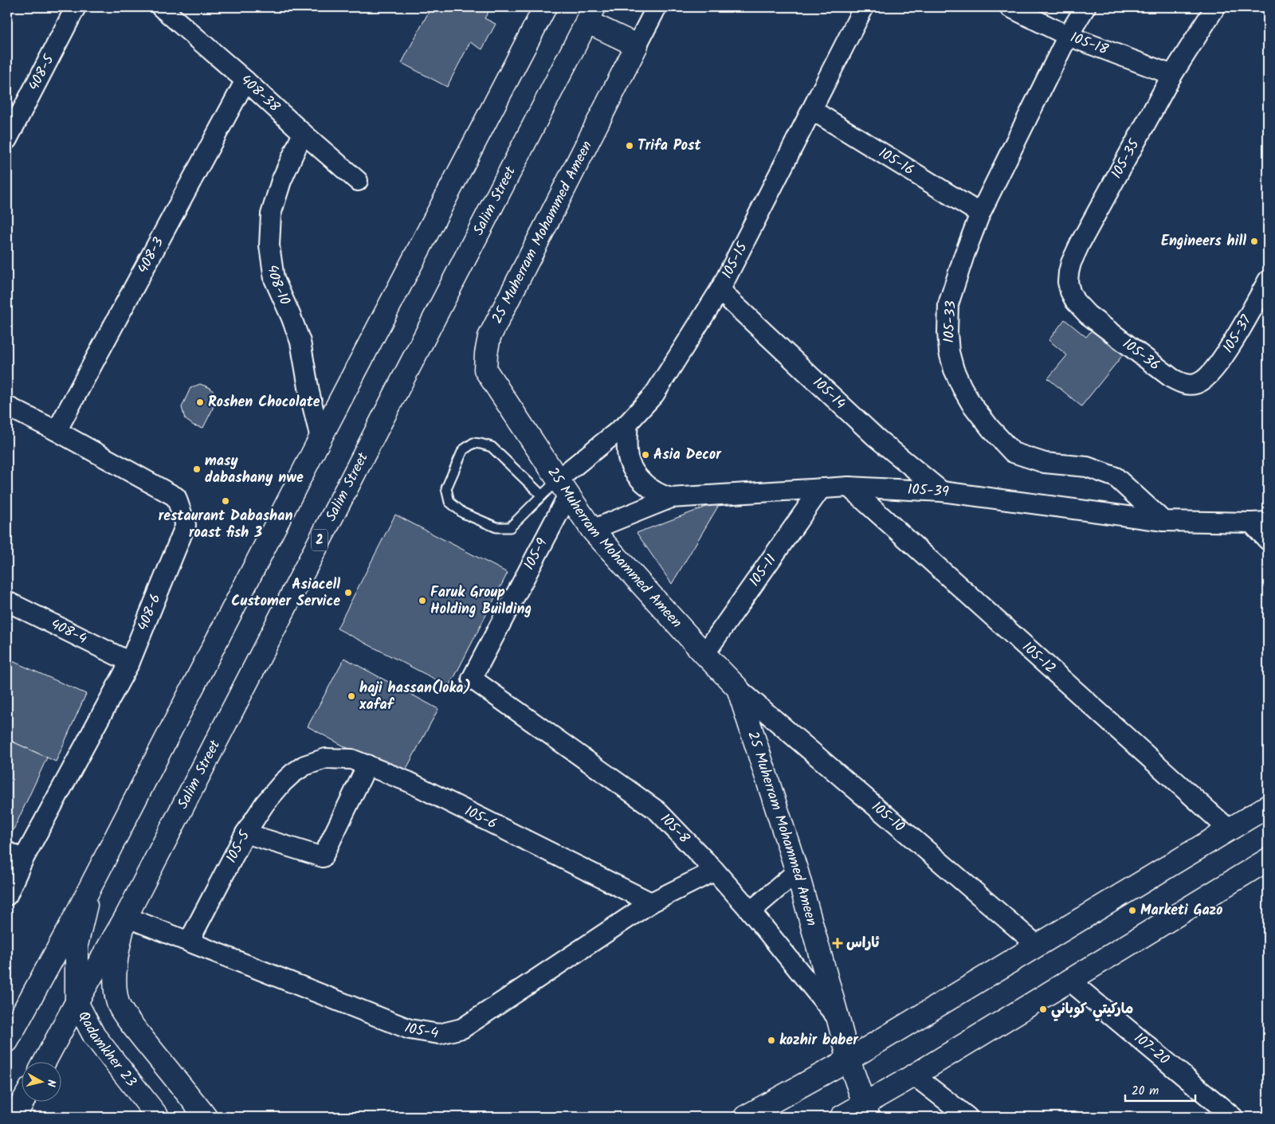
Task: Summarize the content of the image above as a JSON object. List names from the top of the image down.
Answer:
{
  "streets": {
    "main road": [
      "Salim Street",
      "25 Muherram Mohammed Ameen",
      "2",
      "Qadamkher 23"
    ],
    "street": [
      "105-18",
      "408-5",
      "408-38",
      "105-35",
      "105-16",
      "408-3",
      "105-15",
      "408-10",
      "105-33",
      "105-37",
      "105-36",
      "105-14",
      "105-39",
      "105-9",
      "105-11",
      "408-6",
      "408-4",
      "105-12",
      "105-10",
      "105-6",
      "105-8",
      "105-5",
      "105-4",
      "107-20"
    ]
  },
  "crossings": [
    ["105-18", "105-35"],
    ["105-18", "105-33"],
    ["408-38", "408-3"],
    ["408-38", "408-10"],
    ["105-35", "105-36"],
    ["105-16", "105-15"],
    ["105-16", "105-33"],
    ["Salim Street", "105-4"],
    ["Salim Street", "Qadamkher 23"],
    ["25 Muherram Mohammed Ameen", "105-15"],
    ["25 Muherram Mohammed Ameen", "105-39"],
    ["25 Muherram Mohammed Ameen", "105-9"],
    ["25 Muherram Mohammed Ameen", "105-11"],
    ["25 Muherram Mohammed Ameen", "105-10"],
    ["25 Muherram Mohammed Ameen", "105-8"],
    ["408-3", "408-6"],
    ["105-15", "105-14"],
    ["105-15", "105-9"],
    ["105-33", "105-39"],
    ["105-37", "105-36"],
    ["105-14", "105-39"],
    ["105-39", "105-11"],
    ["105-39", "105-12"],
    ["105-9", "105-8"],
    ["408-6", "408-4"],
    ["105-6", "105-5"],
    ["105-6", "105-4"],
    ["105-8", "105-4"],
    ["105-5", "105-4"]
  ],
  "places": {
    "other": [
      "Trifa Post",
      "Engineers hill",
      "Roshen Chocolate",
      "Asia Decor",
      "masy dabashany nwe",
      "restaurant Dabashan roast fish 3",
      "Asiacell Customer Service",
      "Faruk Group Holding Building",
      "haji hassan(loka) xafaf",
      "Marketi Gazo",
      "ماركيتي كوباني",
      "kozhir baber"
    ],
    "health": ["ئاراس"]
  },
  "scale_bar": "20 m",
  "north": "right"
}
